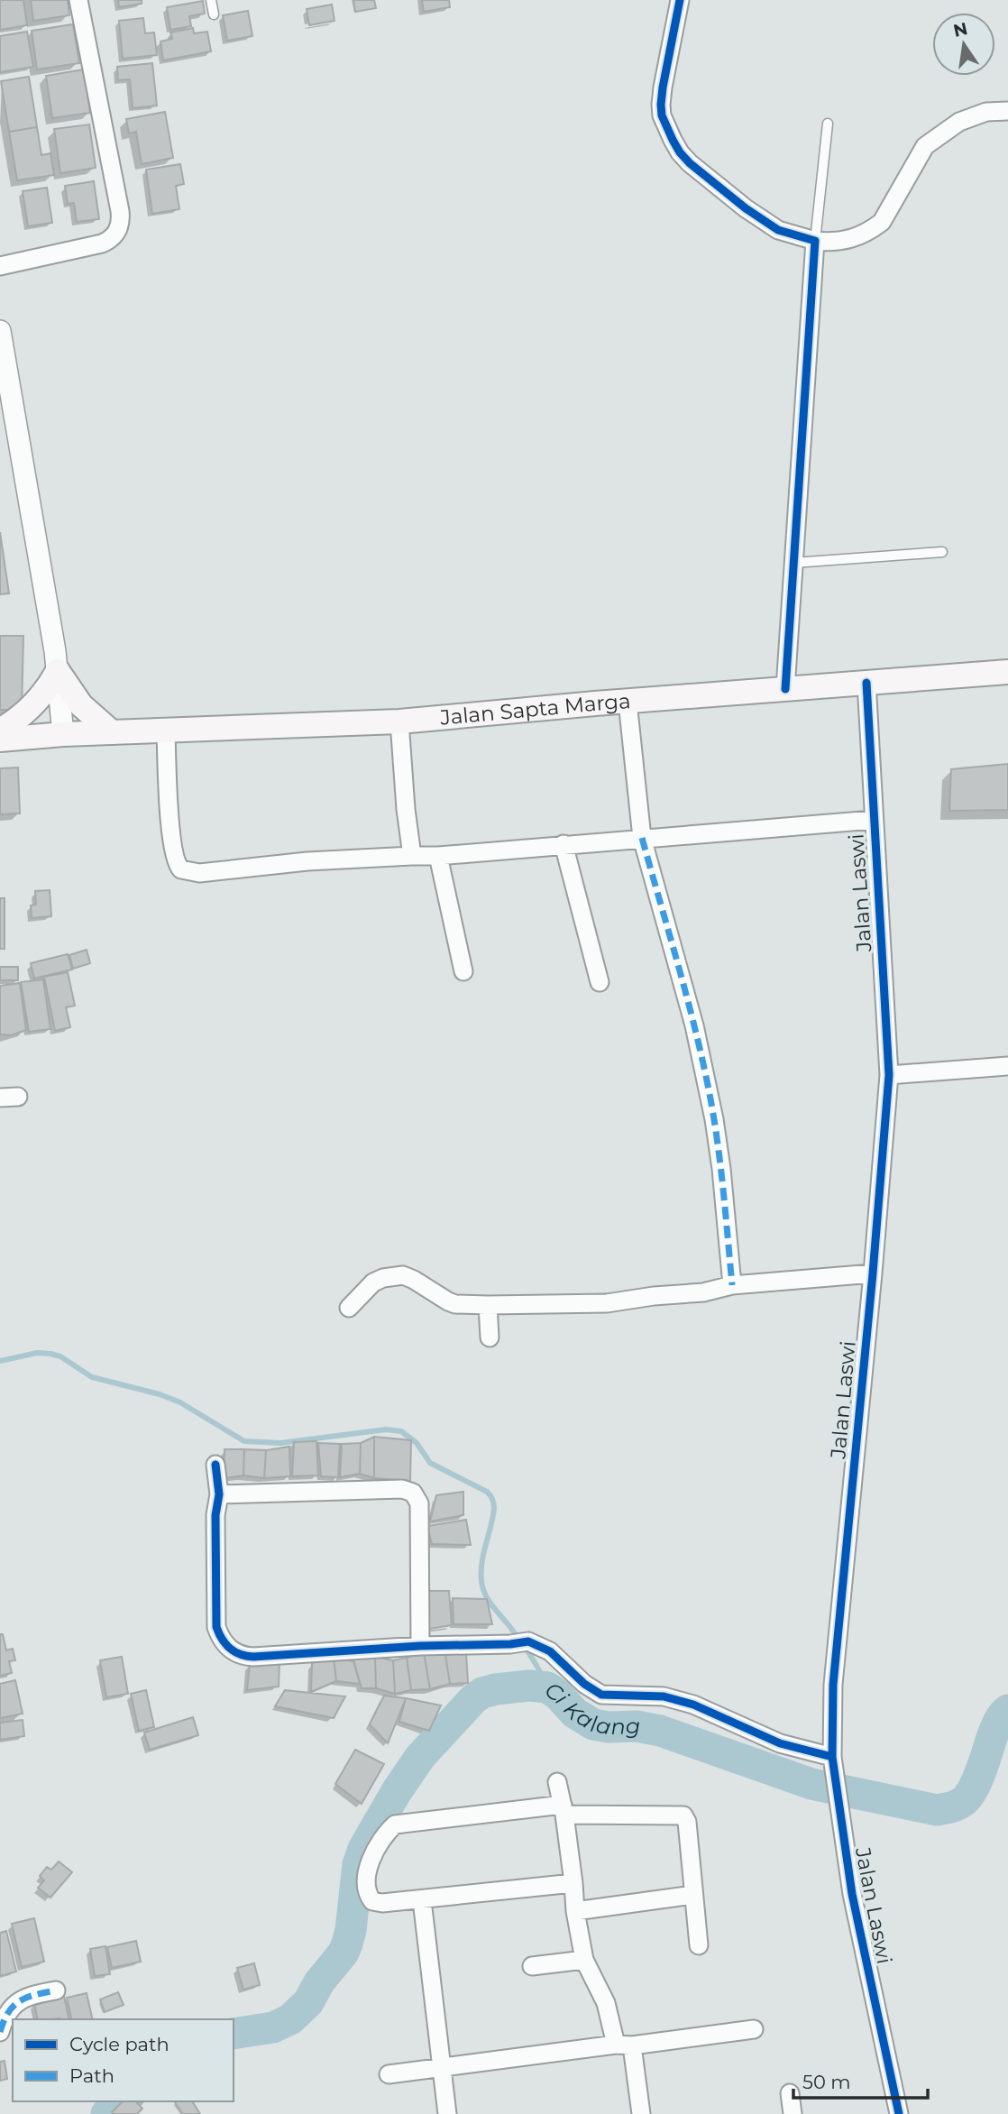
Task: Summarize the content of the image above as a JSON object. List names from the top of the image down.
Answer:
{
  "streets": {
    "main road": ["Jalan Sapta Marga"],
    "street": ["Jalan Laswi"]
  },
  "crossings": [
    ["Jalan Sapta Marga", "Jalan Laswi"]
  ],
  "water": ["Ci Kalang"],
  "legend": ["Cycle path", "Path"],
  "scale_bar": "50 m",
  "north": "top"
}
